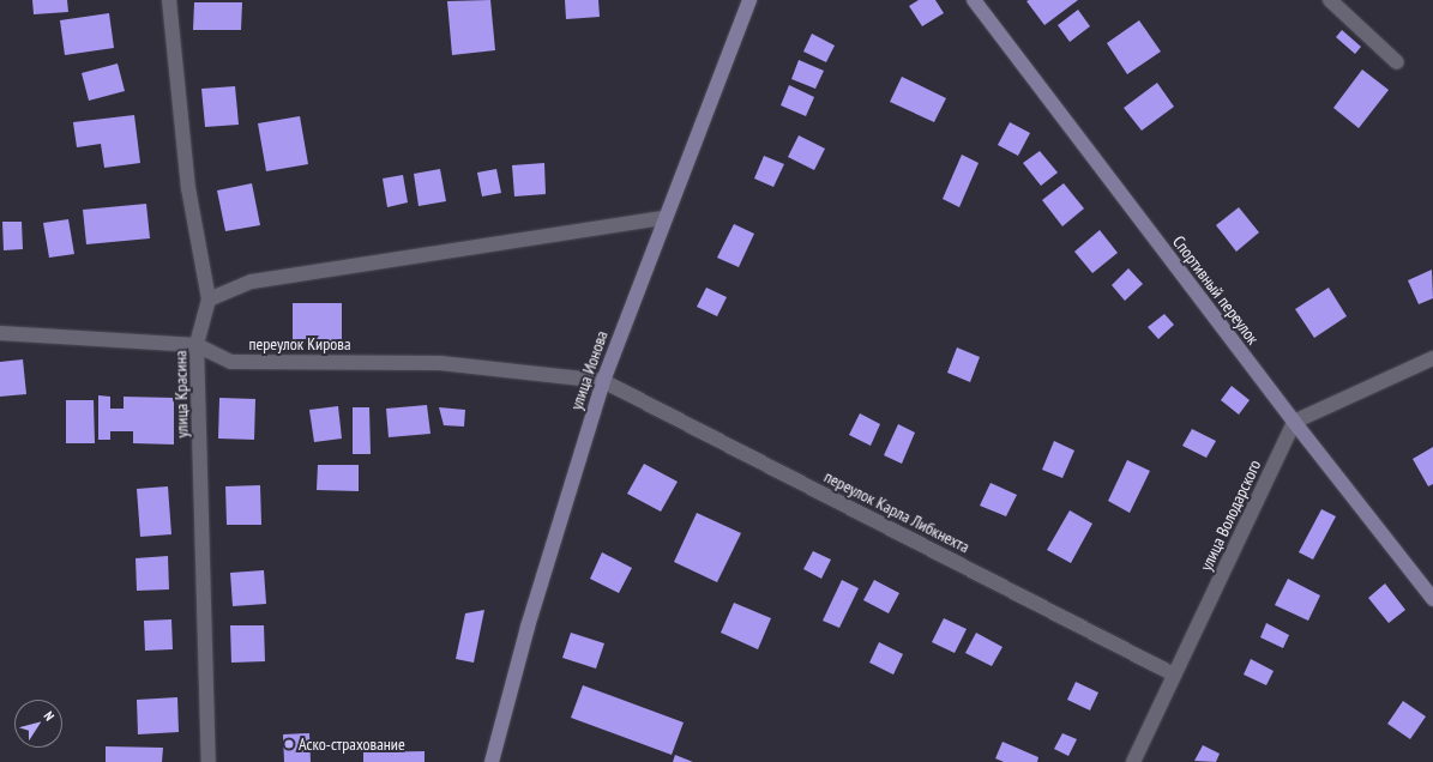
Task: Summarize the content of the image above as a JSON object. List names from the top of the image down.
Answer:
{
  "streets": {
    "main road": ["Спортивный переулок", "улица Ионова"],
    "street": [
      "переулок Кирова",
      "улица Красина",
      "переулок Карла Либкнехта",
      "улица Володарского"
    ]
  },
  "crossings": [
    ["Спортивный переулок", "улица Володарского"],
    ["переулок Кирова", "улица Ионова"],
    ["переулок Кирова", "улица Красина"],
    ["переулок Кирова", "переулок Карла Либкнехта"],
    ["улица Ионова", "переулок Карла Либкнехта"],
    ["переулок Карла Либкнехта", "улица Володарского"]
  ],
  "places": ["Аско-страхование"],
  "north": "top right"
}
